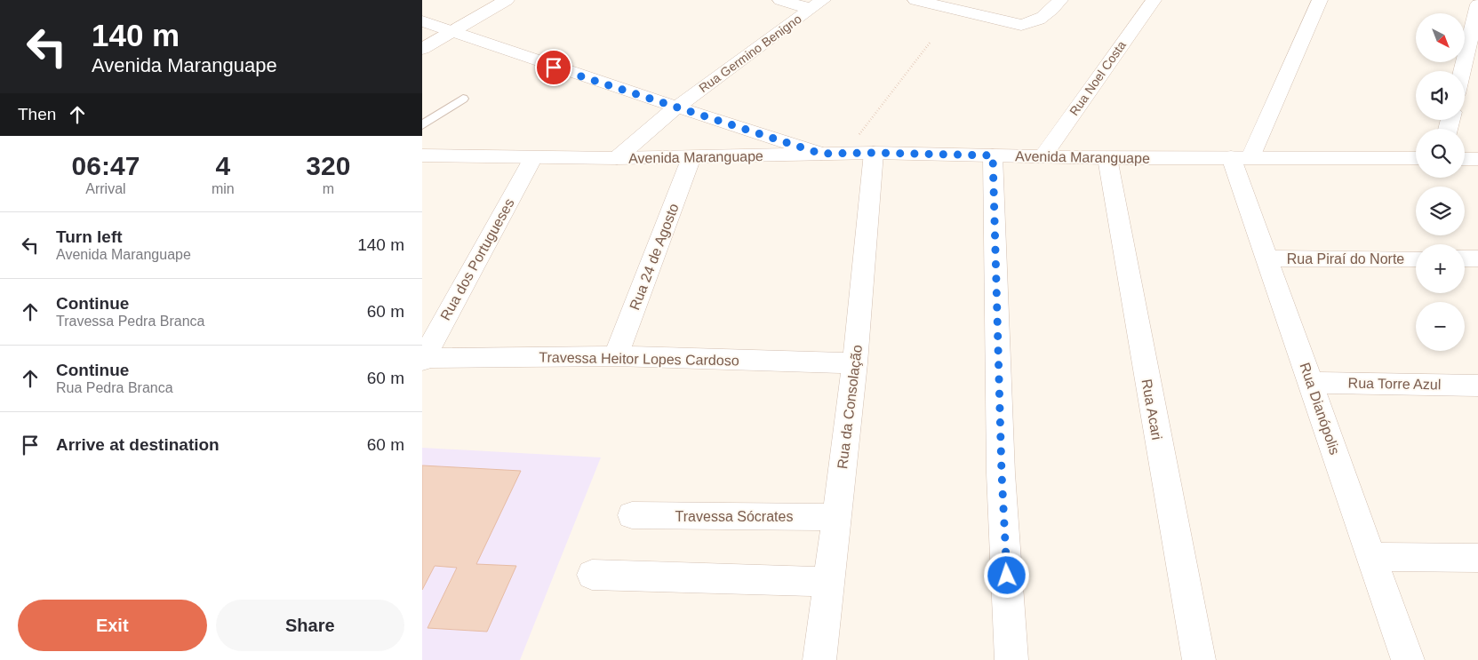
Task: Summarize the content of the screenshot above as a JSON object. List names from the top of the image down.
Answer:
{
  "streets": {
    "street": [
      "Rua Germino Benigno",
      "Rua Noel Costa",
      "Avenida Maranguape",
      "Rua 24 de Agosto",
      "Rua Piraí do Norte",
      "Rua dos Portugueses",
      "Travessa Heitor Lopes Cardoso",
      "Rua Torre Azul",
      "Rua da Consolação",
      "Rua Dianópolis",
      "Rua Acari",
      "Travessa Sócrates"
    ]
  },
  "crossings": [
    ["Rua Germino Benigno", "Avenida Maranguape"],
    ["Rua Noel Costa", "Avenida Maranguape"],
    ["Avenida Maranguape", "Rua 24 de Agosto"],
    ["Avenida Maranguape", "Rua dos Portugueses"],
    ["Avenida Maranguape", "Rua da Consolação"],
    ["Avenida Maranguape", "Rua Dianópolis"],
    ["Avenida Maranguape", "Rua Acari"],
    ["Rua 24 de Agosto", "Travessa Heitor Lopes Cardoso"],
    ["Rua Piraí do Norte", "Rua Dianópolis"],
    ["Rua dos Portugueses", "Travessa Heitor Lopes Cardoso"],
    ["Travessa Heitor Lopes Cardoso", "Rua da Consolação"],
    ["Rua Torre Azul", "Rua Dianópolis"],
    ["Rua da Consolação", "Travessa Sócrates"]
  ],
  "north": "bottom right",
  "page": {
    "turn": ["140 m", "Avenida Maranguape"],
    "map_buttons": ["+", "−"],
    "then": "Then",
    "eta": [
      "06:47",
      "Arrival",
      "4",
      "min",
      "320",
      "m"
    ],
    "list": [
      {
        "name": "Turn left",
        "note": "Avenida Maranguape",
        "value": "140 m"
      },
      {
        "name": "Continue",
        "note": "Travessa Pedra Branca",
        "value": "60 m"
      },
      {
        "name": "Continue",
        "note": "Rua Pedra Branca",
        "value": "60 m"
      },
      {
        "name": "Arrive at destination",
        "value": "60 m"
      }
    ],
    "buttons": ["Exit", "Share"]
  }
}
